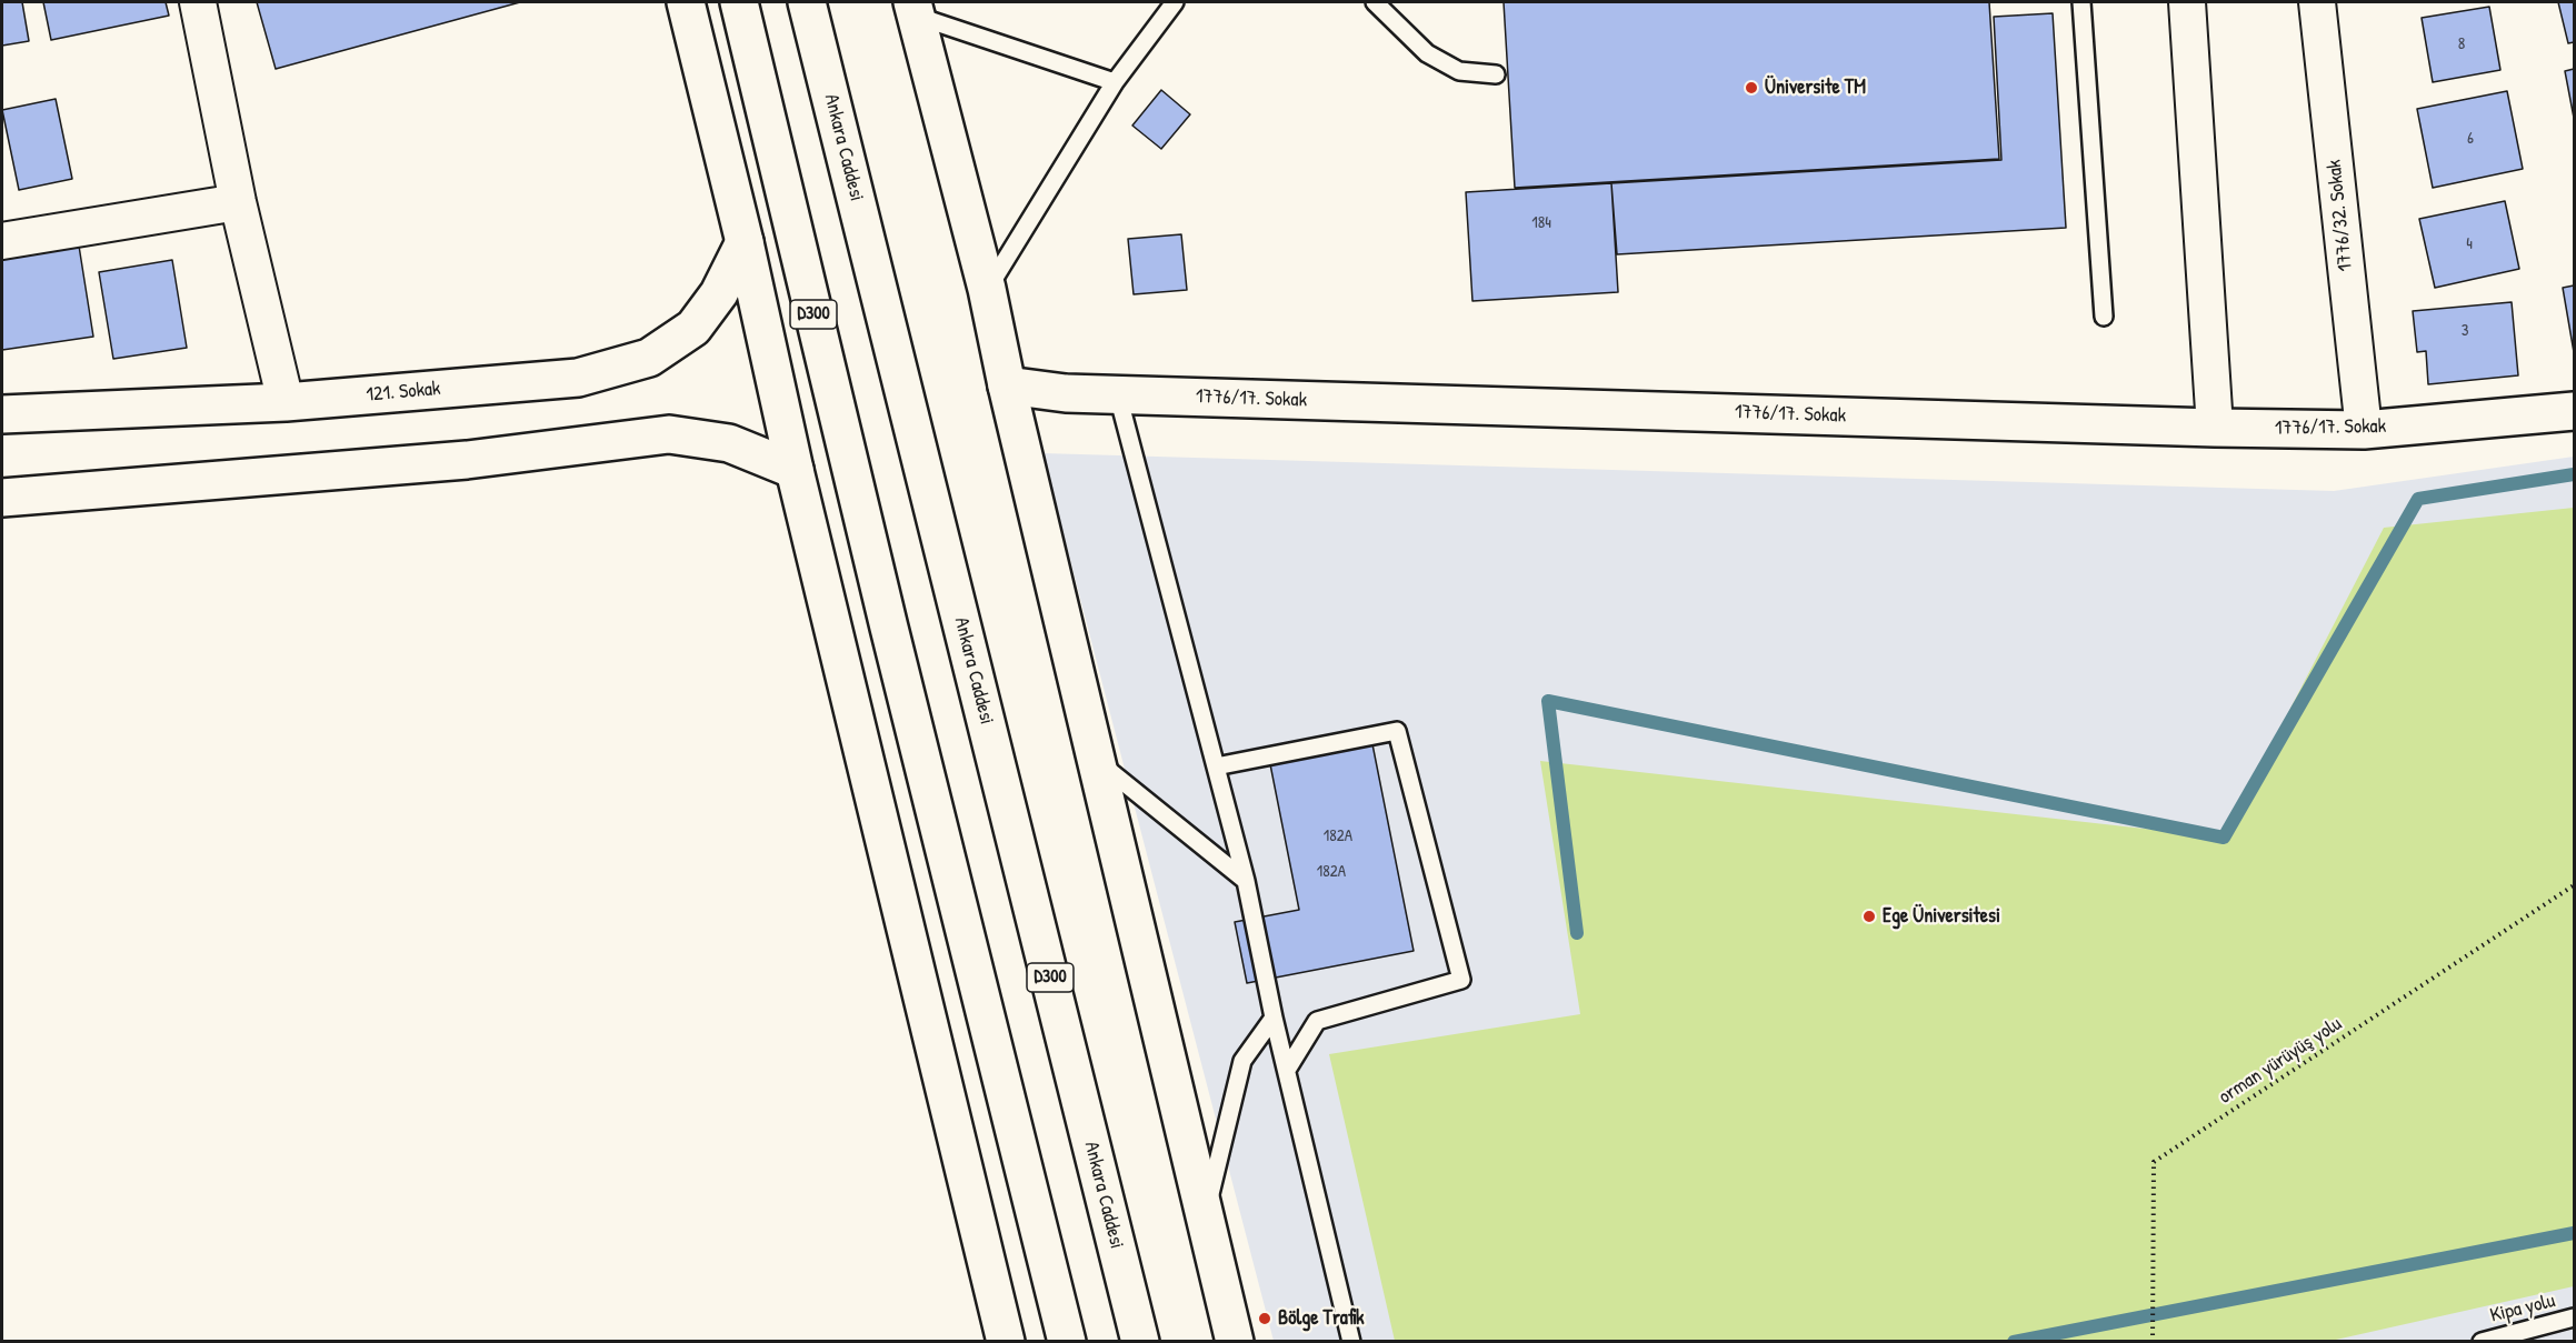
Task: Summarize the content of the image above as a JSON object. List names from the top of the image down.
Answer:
{
  "streets": {
    "main road": [
      "Ankara Caddesi",
      "D300",
      "121. Sokak",
      "1776/17. Sokak"
    ],
    "street": ["1776/32. Sokak"],
    "lane": ["Kipa yolu"],
    "path": ["orman yürüyüş yolu"]
  },
  "crossings": [
    ["1776/32. Sokak", "1776/17. Sokak"]
  ],
  "places": ["Üniversite TM", "Ege Üniversitesi", "Bölge Trafik"],
  "house_numbers": [
    "8",
    "6",
    "184",
    "4",
    "3",
    "182A",
    "182A"
  ]
}
